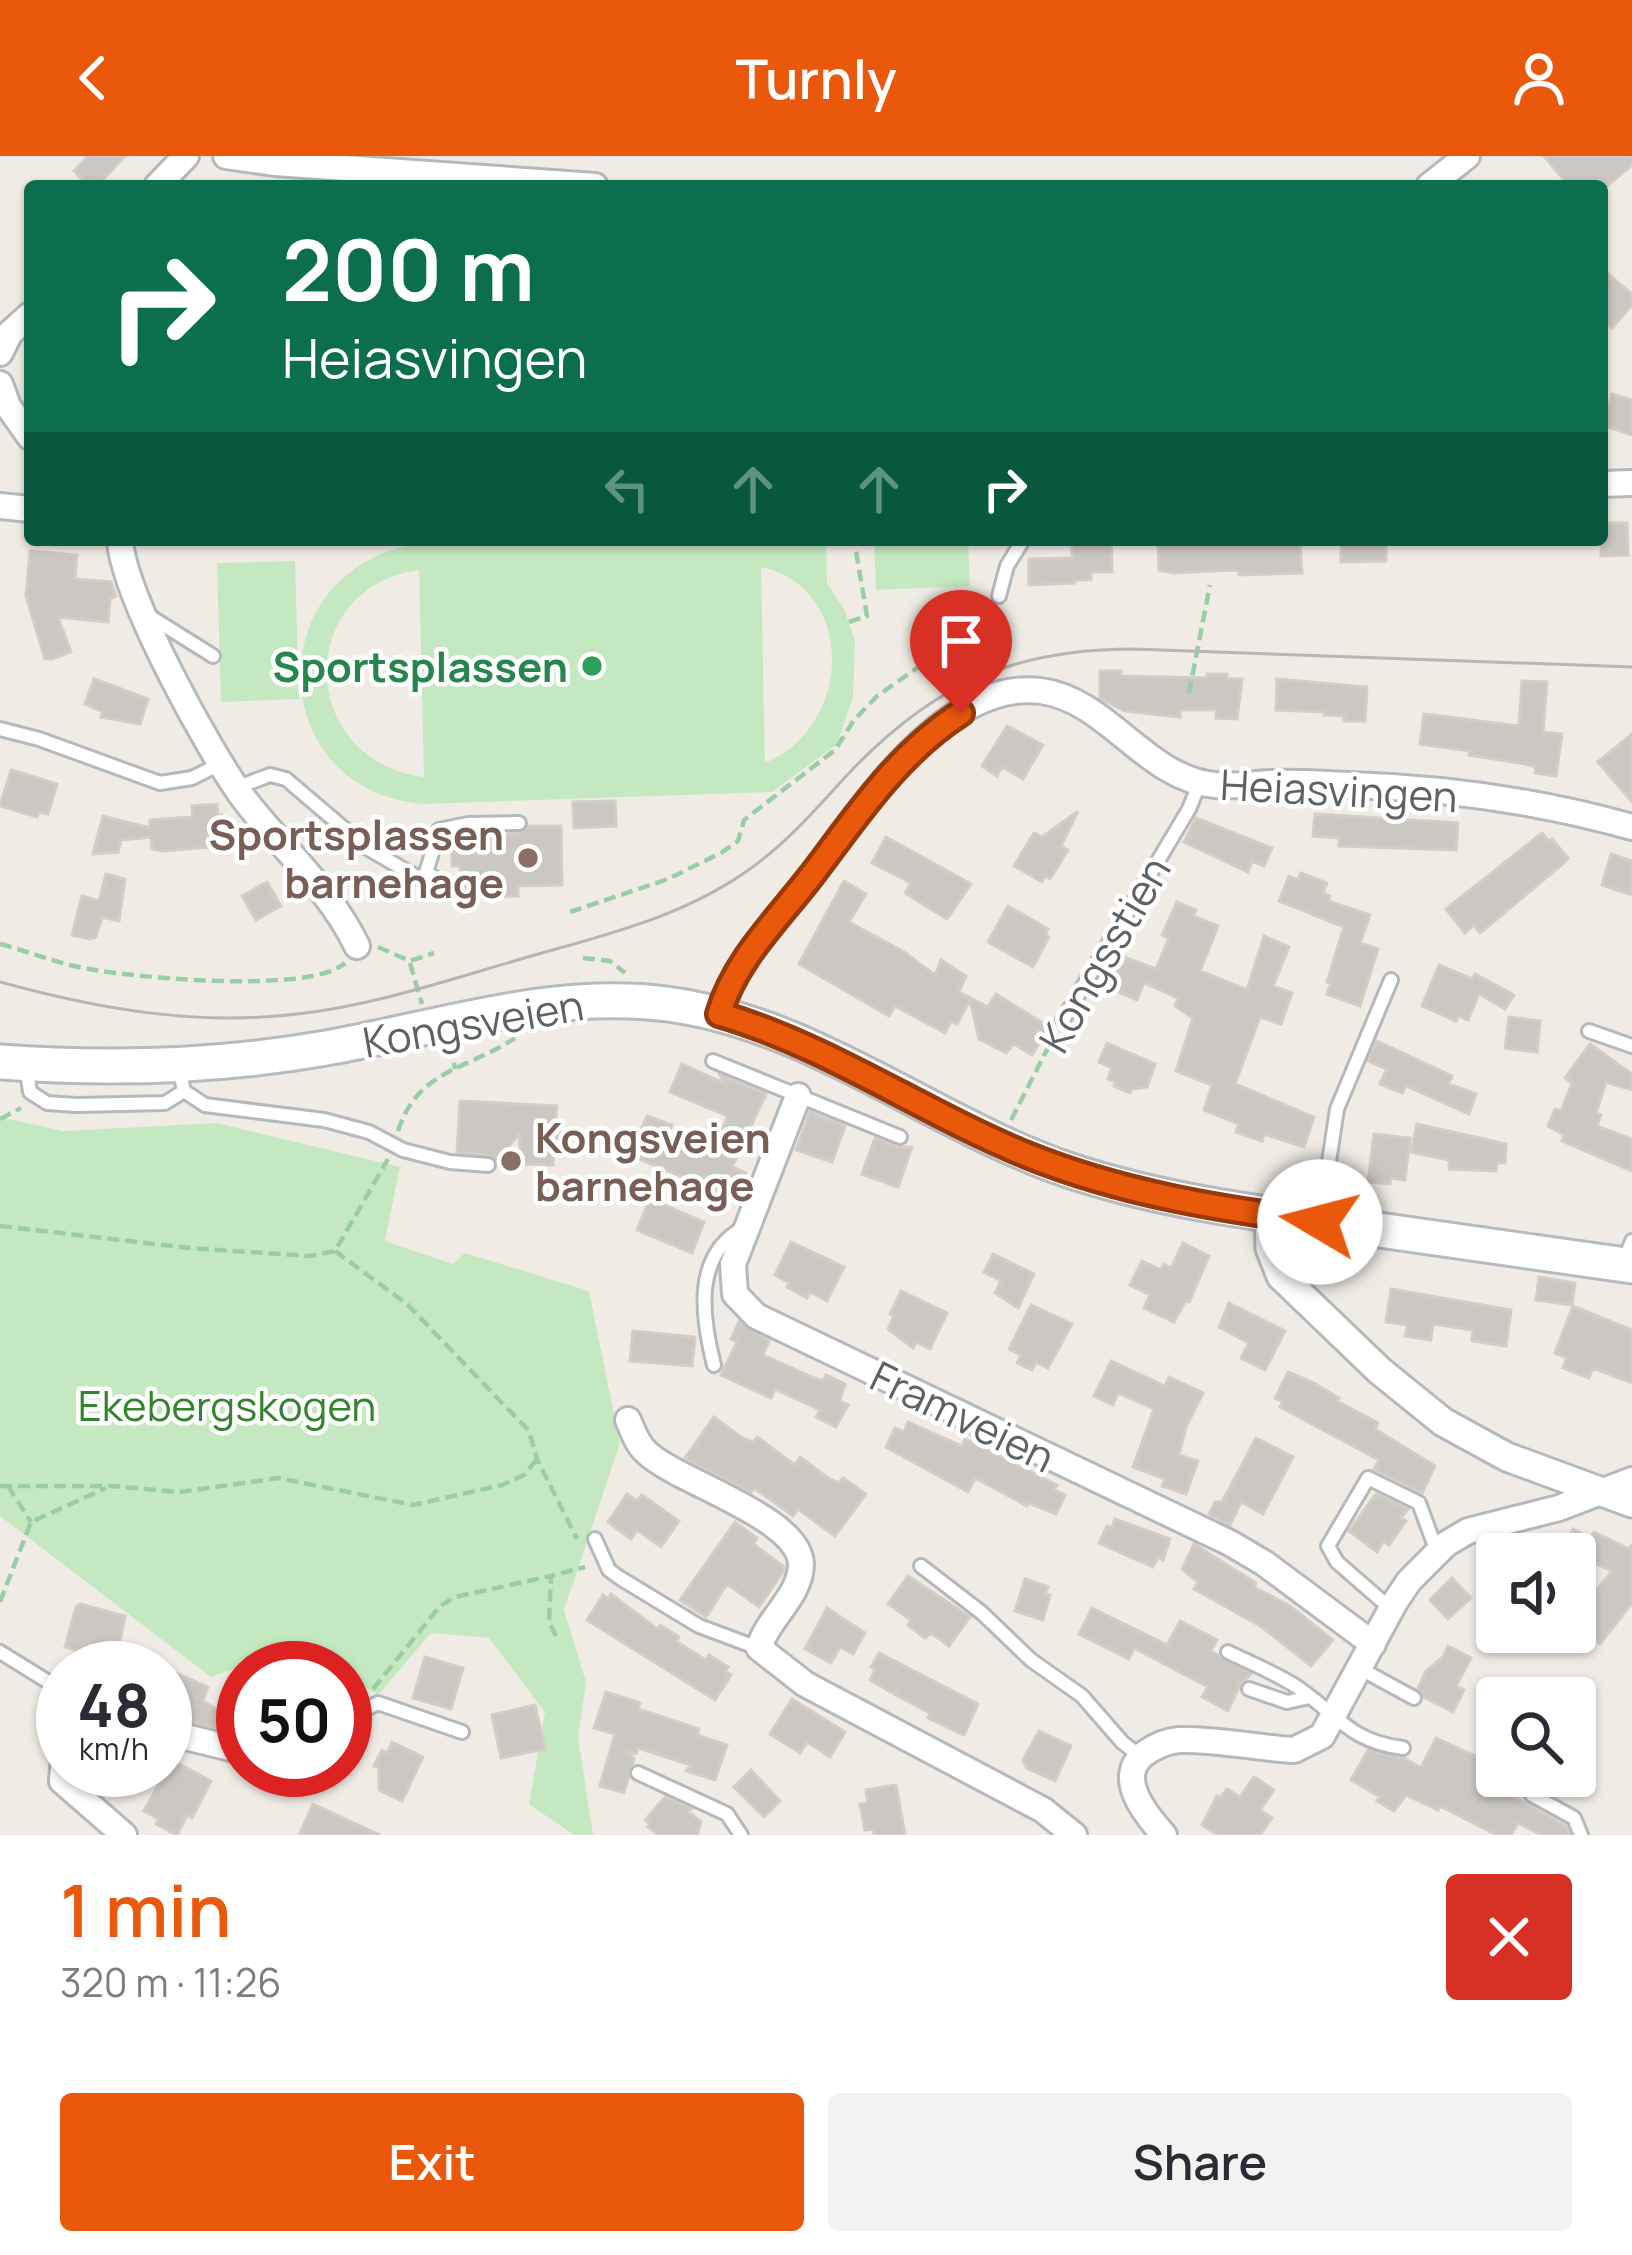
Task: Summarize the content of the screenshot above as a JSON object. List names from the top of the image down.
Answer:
{
  "streets": {
    "main road": ["Kongsveien"],
    "street": ["Heiasvingen", "Framveien"],
    "lane": ["Kongsstien"]
  },
  "crossings": [
    ["Heiasvingen", "Kongsstien"],
    ["Heiasvingen", "Kongsveien"]
  ],
  "parks": ["Ekebergskogen"],
  "places": ["Sportsplassen", "Sportsplassen barnehage", "Kongsveien barnehage"],
  "page": {
    "header": "Turnly",
    "turn": ["200 m", "Heiasvingen"],
    "speed": "48 km/h",
    "limit": "50",
    "heading": ["1 min", "320 m · 11:26"],
    "buttons": ["Exit", "Share"]
  }
}
